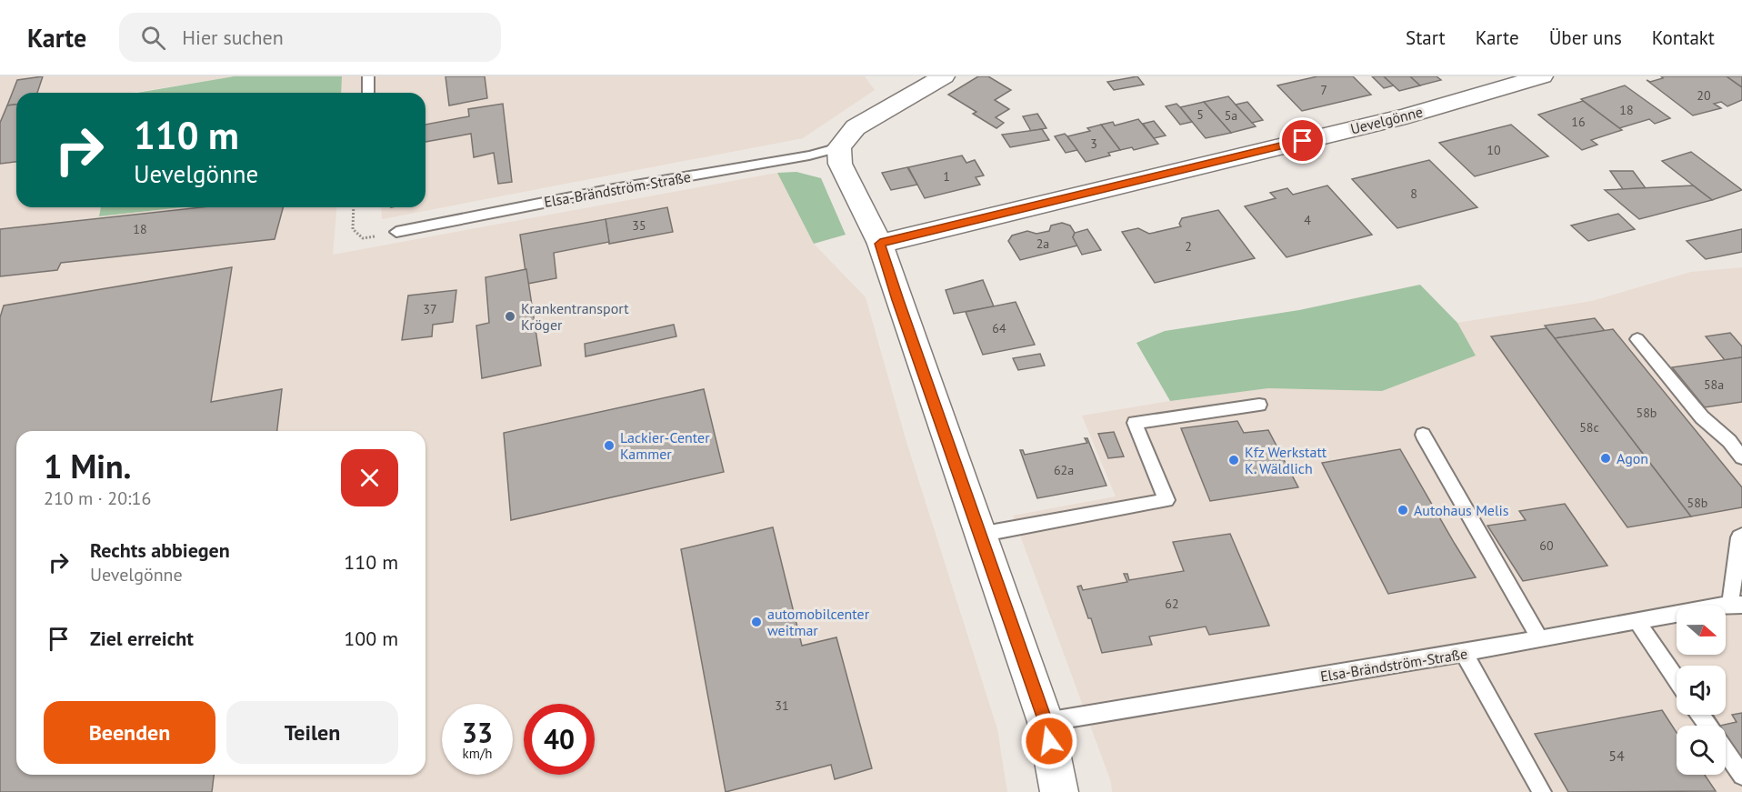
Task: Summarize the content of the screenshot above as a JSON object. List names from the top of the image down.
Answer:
{
  "streets": {
    "street": ["Uevelgönne"],
    "lane": ["Elsa-Brändström-Straße"]
  },
  "places": [
    "Krankentransport Kröger",
    "Lackier-Center Kammer",
    "Agon",
    "Kfz Werkstatt K. Wäldlich",
    "Autohaus Melis",
    "automobilcenter weitmar"
  ],
  "house_numbers": [
    "7",
    "20",
    "18",
    "5",
    "5a",
    "16",
    "3",
    "10",
    "1",
    "8",
    "4",
    "35",
    "18",
    "2a",
    "2",
    "37",
    "64",
    "58a",
    "58b",
    "58c",
    "62a",
    "58b",
    "60",
    "62",
    "31",
    "54"
  ],
  "north": "right",
  "page": {
    "header": "Karte",
    "search": "Hier suchen",
    "nav": [
      "Start",
      "Karte",
      "Über uns",
      "Kontakt"
    ],
    "turn": ["110 m", "Uevelgönne"],
    "heading": ["1 Min.", "210 m · 20:16"],
    "list": [
      {
        "name": "Rechts abbiegen",
        "note": "Uevelgönne",
        "value": "110 m"
      },
      {
        "name": "Ziel erreicht",
        "value": "100 m"
      }
    ],
    "buttons": ["Beenden", "Teilen"],
    "speed": "33 km/h",
    "limit": "40"
  }
}
